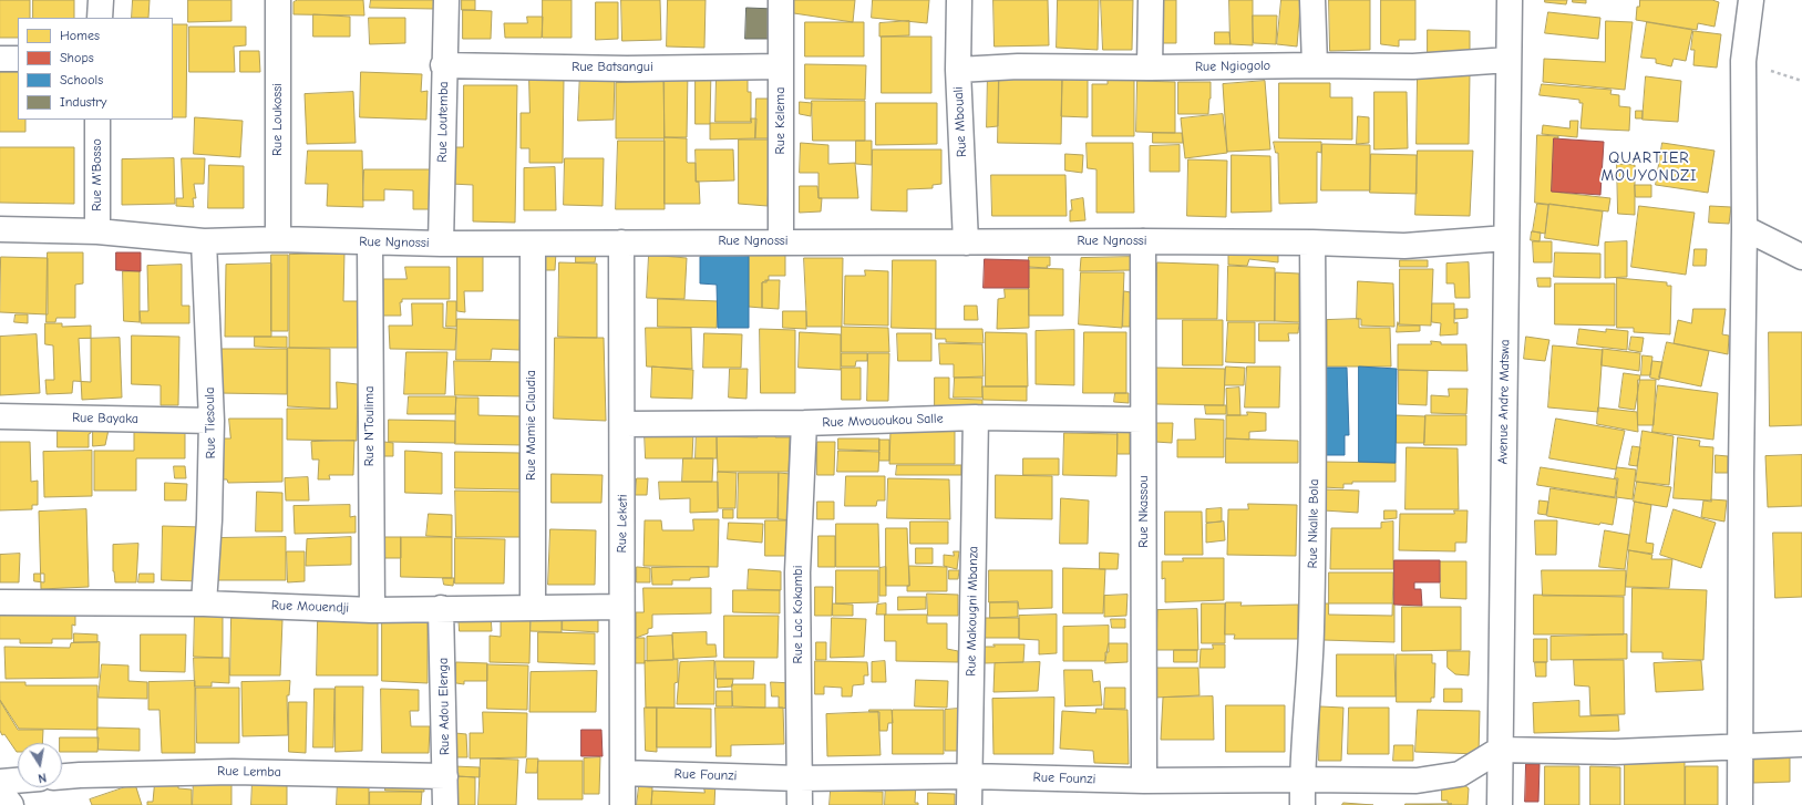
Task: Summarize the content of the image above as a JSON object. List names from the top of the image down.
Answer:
{
  "streets": {
    "street": [
      "Rue Ngiogolo",
      "Rue Batsangui",
      "Rue Loukossi",
      "Rue Kelema",
      "Rue Loutemba",
      "Rue Mbouali",
      "Rue M'Bosso",
      "Rue Ngnossi",
      "Avenue Andre Matswa",
      "Rue Bayaka",
      "Rue Mvououkou Salle",
      "Rue Tiesoula",
      "Rue Mamie Claudia",
      "Rue N'Toulima",
      "Rue Nkassou",
      "Rue Leketi",
      "Rue Nkalle Bola",
      "Rue Mouendji",
      "Rue Makougni Mbanza",
      "Rue Lac Kokambi",
      "Rue Adou Elenga",
      "Rue Lemba",
      "Rue Founzi"
    ]
  },
  "crossings": [
    ["Rue Ngiogolo", "Rue Mbouali"],
    ["Rue Ngiogolo", "Avenue Andre Matswa"],
    ["Rue Batsangui", "Rue Kelema"],
    ["Rue Batsangui", "Rue Loutemba"],
    ["Rue Loukossi", "Rue Ngnossi"],
    ["Rue Kelema", "Rue Ngnossi"],
    ["Rue Loutemba", "Rue Ngnossi"],
    ["Rue Mbouali", "Rue Ngnossi"],
    ["Rue M'Bosso", "Rue Ngnossi"],
    ["Rue Ngnossi", "Avenue Andre Matswa"],
    ["Rue Ngnossi", "Rue Tiesoula"],
    ["Rue Ngnossi", "Rue Mamie Claudia"],
    ["Rue Ngnossi", "Rue N'Toulima"],
    ["Rue Ngnossi", "Rue Nkassou"],
    ["Rue Ngnossi", "Rue Leketi"],
    ["Rue Ngnossi", "Rue Nkalle Bola"],
    ["Avenue Andre Matswa", "Rue Founzi"],
    ["Rue Bayaka", "Rue Tiesoula"],
    ["Rue Mvououkou Salle", "Rue Nkassou"],
    ["Rue Mvououkou Salle", "Rue Leketi"],
    ["Rue Mvououkou Salle", "Rue Makougni Mbanza"],
    ["Rue Mvououkou Salle", "Rue Lac Kokambi"],
    ["Rue Tiesoula", "Rue Mouendji"],
    ["Rue Mamie Claudia", "Rue Mouendji"],
    ["Rue N'Toulima", "Rue Mouendji"],
    ["Rue Nkassou", "Rue Founzi"],
    ["Rue Leketi", "Rue Mouendji"],
    ["Rue Leketi", "Rue Founzi"],
    ["Rue Nkalle Bola", "Rue Founzi"],
    ["Rue Mouendji", "Rue Adou Elenga"],
    ["Rue Makougni Mbanza", "Rue Founzi"],
    ["Rue Lac Kokambi", "Rue Founzi"],
    ["Rue Adou Elenga", "Rue Lemba"]
  ],
  "districts": ["QUARTIER MOUYONDZI"],
  "legend": [
    "Homes",
    "Shops",
    "Schools",
    "Industry"
  ],
  "north": "bottom"
}
